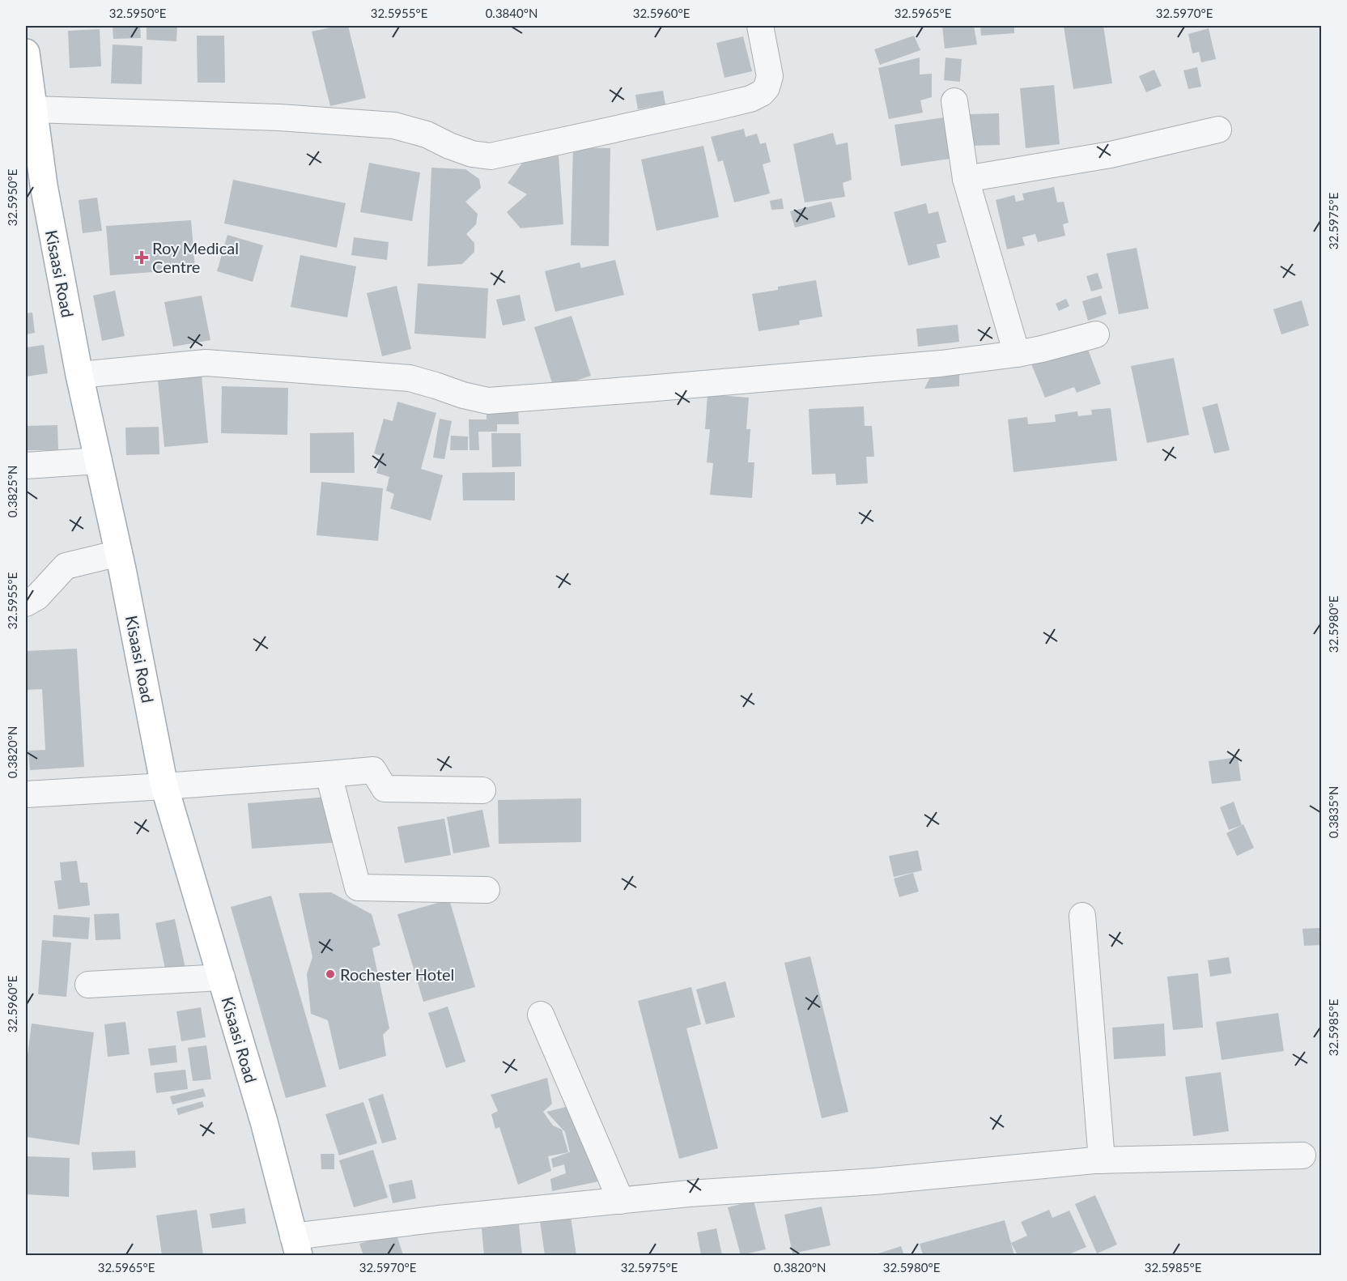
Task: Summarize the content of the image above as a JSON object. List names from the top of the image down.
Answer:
{
  "streets": {
    "main road": ["Kisaasi Road"]
  },
  "places": {
    "health": ["Roy Medical Centre"],
    "other": ["Rochester Hotel"]
  },
  "coordinates": [
    "32.5950°E",
    "32.5955°E",
    "0.3840°N",
    "32.5960°E",
    "32.5965°E",
    "32.5970°E",
    "32.5975°E",
    "0.3825°N",
    "32.5980°E",
    "0.3820°N",
    "0.3835°N",
    "32.5985°E"
  ]
}
